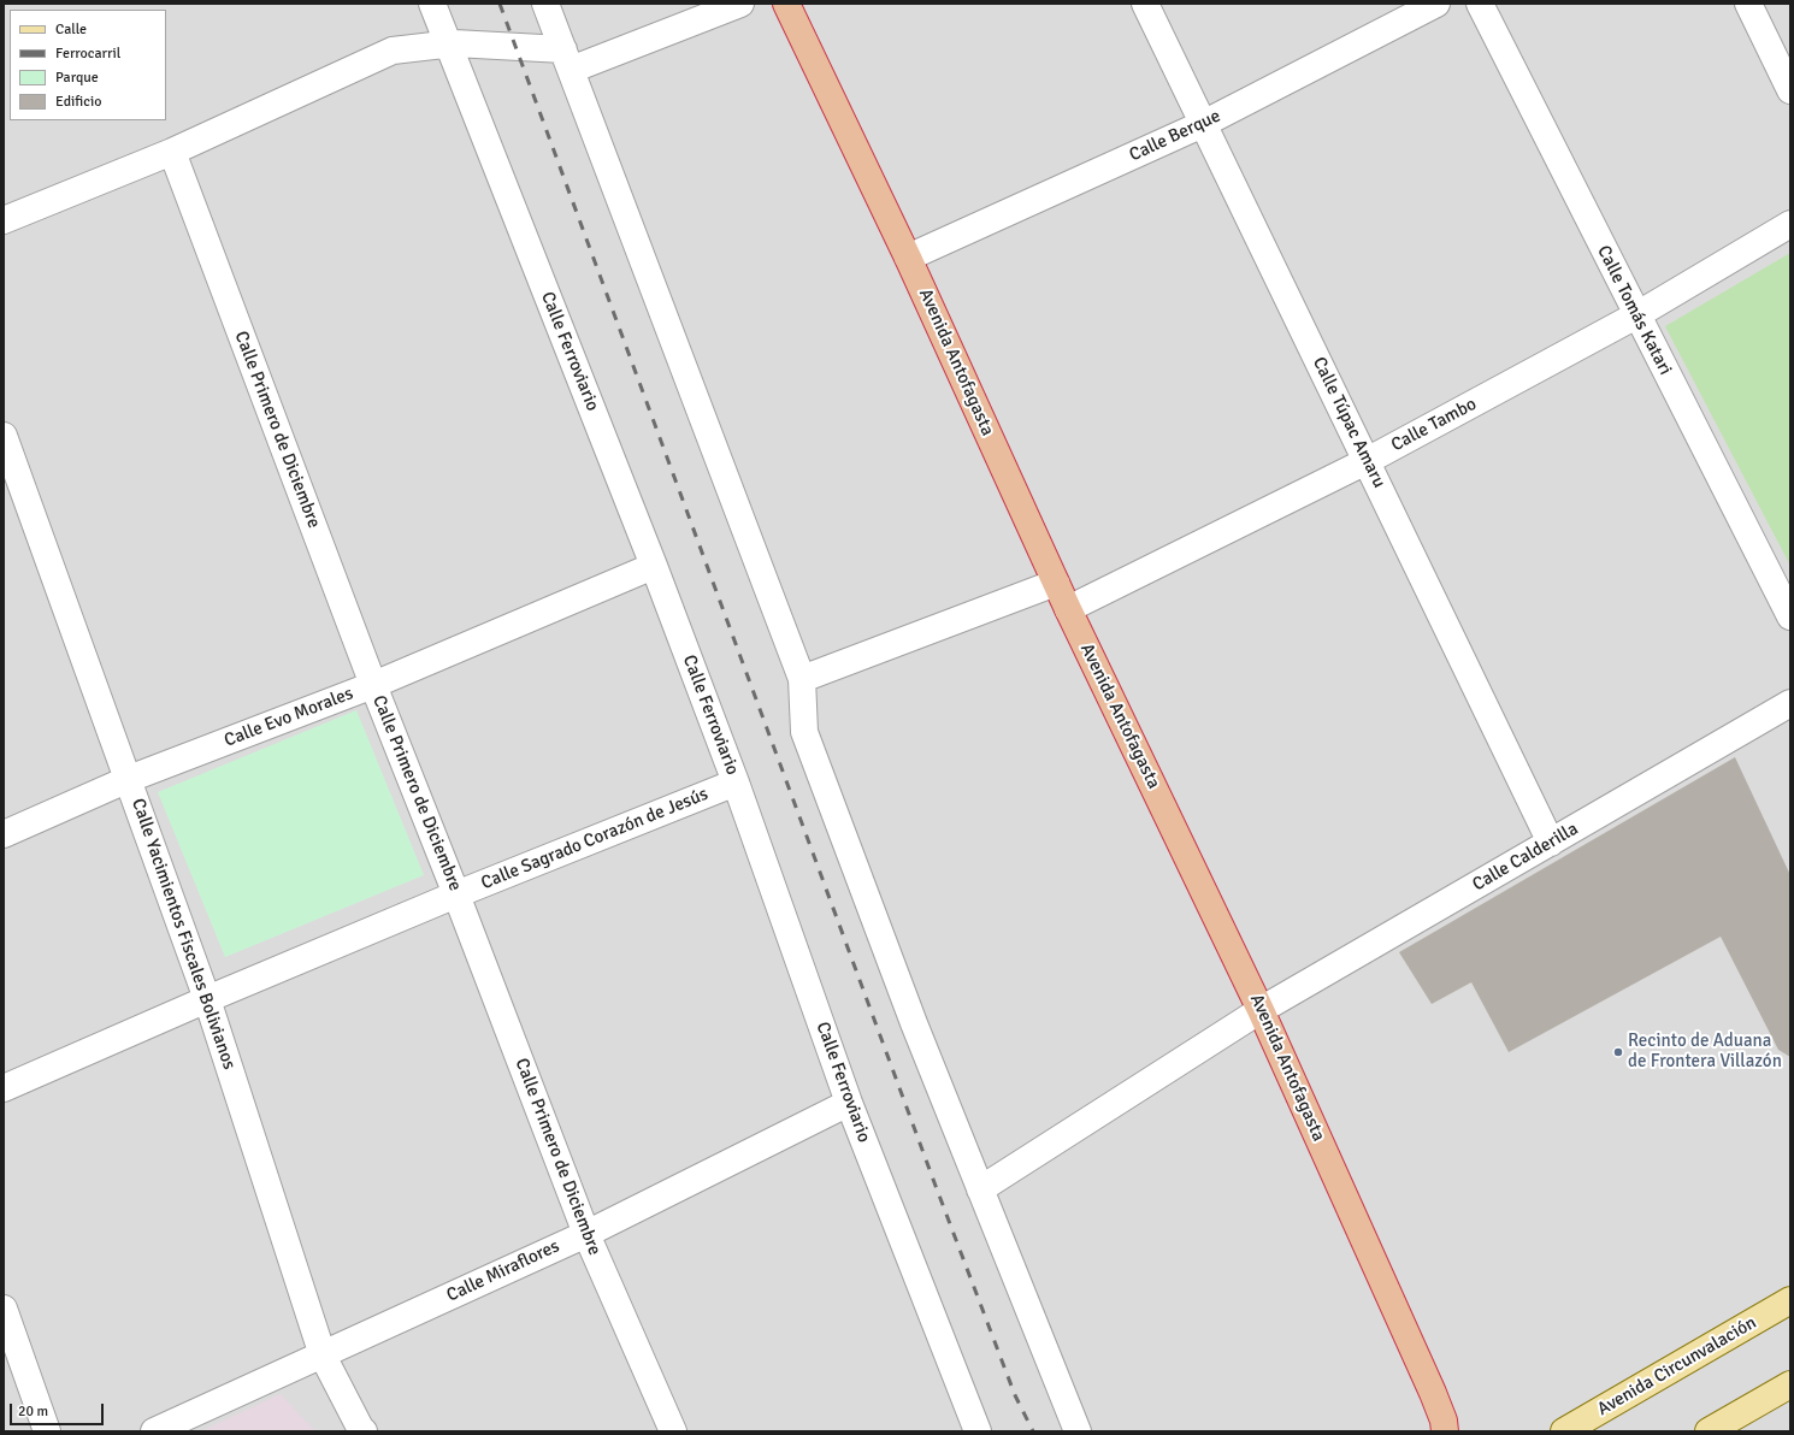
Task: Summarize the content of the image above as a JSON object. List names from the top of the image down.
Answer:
{
  "streets": {
    "highway": ["Avenida Antofagasta"],
    "main road": ["Avenida Circunvalación"],
    "street": [
      "Calle Berque",
      "Calle Tomás Katari",
      "Calle Ferroviario",
      "Calle Túpac Amaru",
      "Calle Tambo",
      "Calle Primero de Diciembre",
      "Calle Evo Morales",
      "Calle Sagrado Corazón de Jesús",
      "Calle Calderilla",
      "Calle Yacimientos Fiscales Bolivianos",
      "Calle Miraflores"
    ]
  },
  "crossings": [
    ["Calle Berque", "Avenida Antofagasta"],
    ["Calle Berque", "Calle Túpac Amaru"],
    ["Calle Tomás Katari", "Calle Tambo"],
    ["Calle Ferroviario", "Calle Evo Morales"],
    ["Calle Ferroviario", "Calle Sagrado Corazón de Jesús"],
    ["Calle Ferroviario", "Calle Miraflores"],
    ["Avenida Antofagasta", "Calle Tambo"],
    ["Avenida Antofagasta", "Calle Calderilla"],
    ["Calle Túpac Amaru", "Calle Tambo"],
    ["Calle Túpac Amaru", "Calle Calderilla"],
    ["Calle Primero de Diciembre", "Calle Evo Morales"],
    ["Calle Primero de Diciembre", "Calle Sagrado Corazón de Jesús"],
    ["Calle Primero de Diciembre", "Calle Miraflores"],
    ["Calle Evo Morales", "Calle Yacimientos Fiscales Bolivianos"],
    ["Calle Sagrado Corazón de Jesús", "Calle Yacimientos Fiscales Bolivianos"],
    ["Calle Yacimientos Fiscales Bolivianos", "Calle Miraflores"]
  ],
  "places": ["Recinto de Aduana de Frontera Villazón"],
  "legend": [
    "Calle",
    "Ferrocarril",
    "Parque",
    "Edificio"
  ],
  "scale_bar": "20 m"
}
